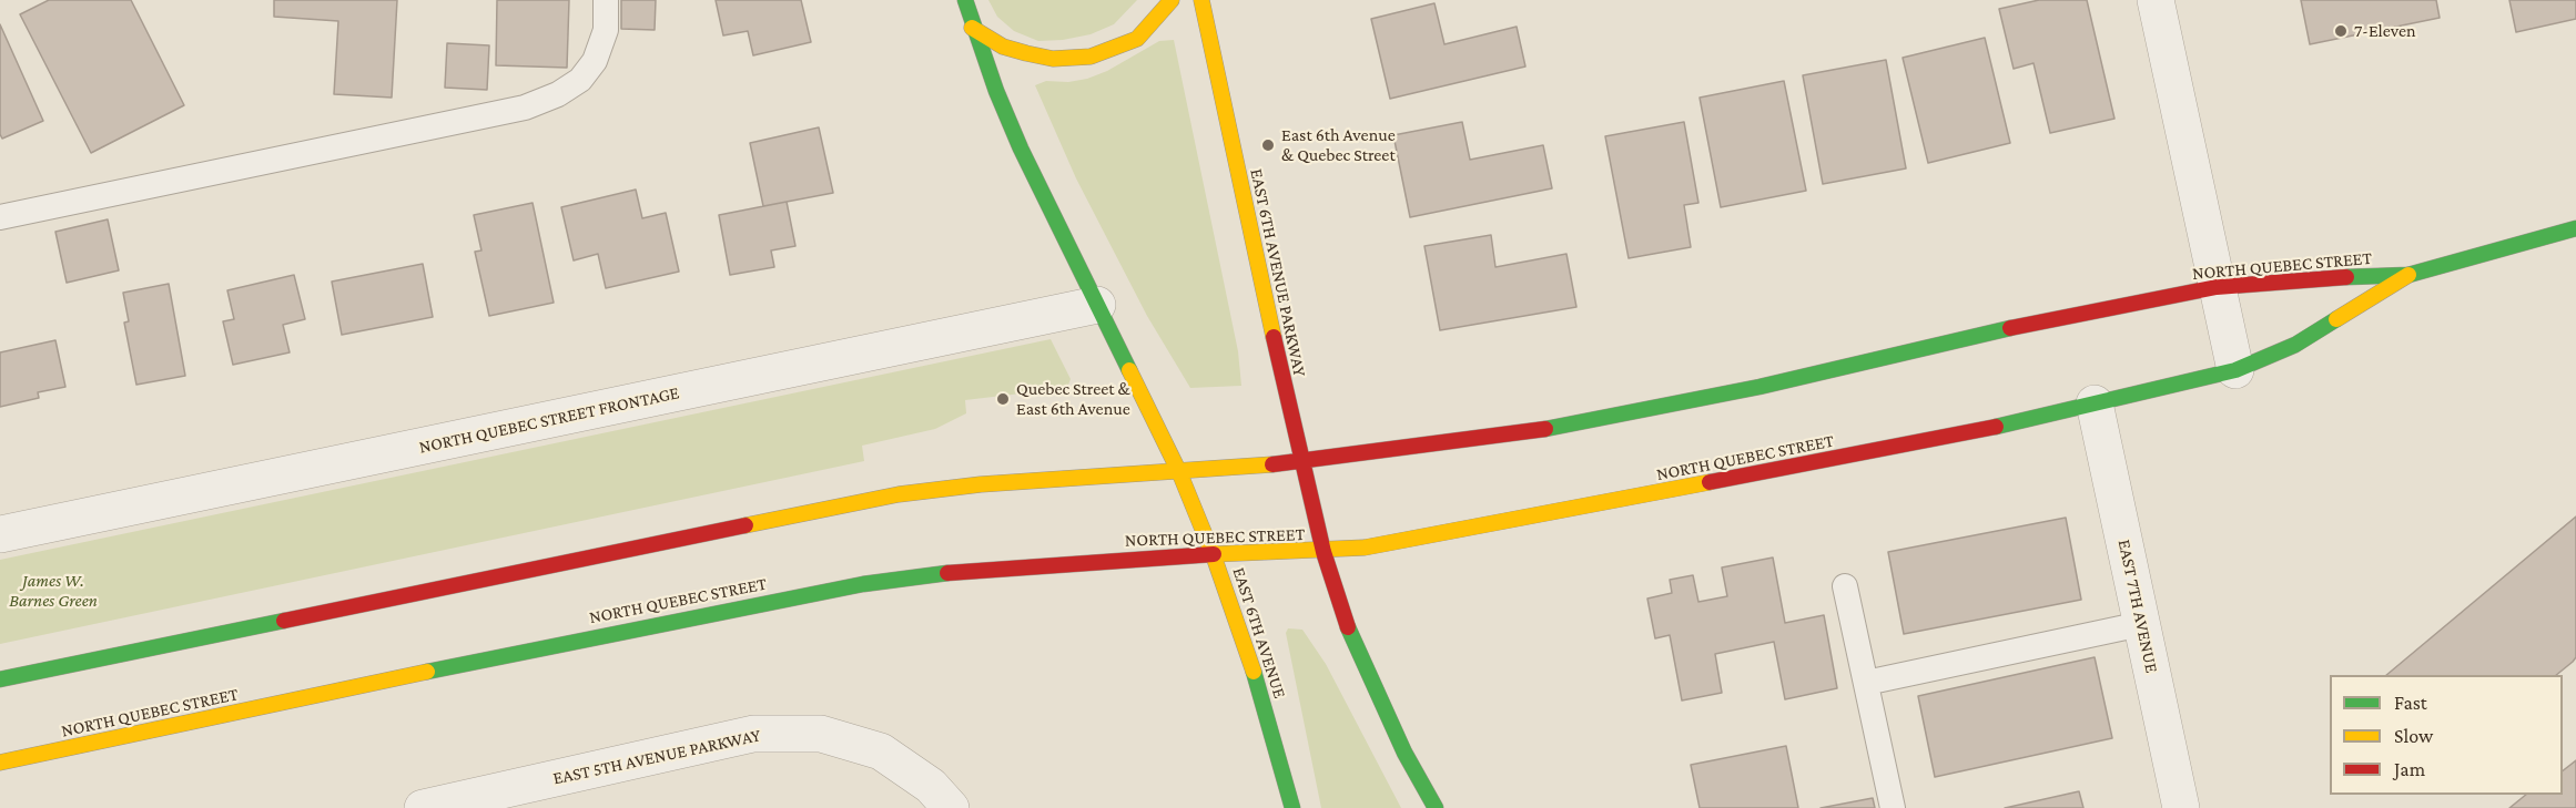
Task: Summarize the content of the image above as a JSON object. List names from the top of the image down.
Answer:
{
  "streets": {
    "main road": ["NORTH QUEBEC STREET", "EAST 6TH AVENUE PARKWAY", "EAST 6TH AVENUE"],
    "street": ["NORTH QUEBEC STREET FRONTAGE", "EAST 7TH AVENUE", "EAST 5TH AVENUE PARKWAY"]
  },
  "crossings": [
    ["NORTH QUEBEC STREET", "EAST 6TH AVENUE PARKWAY"],
    ["NORTH QUEBEC STREET", "EAST 7TH AVENUE"],
    ["NORTH QUEBEC STREET", "EAST 6TH AVENUE"]
  ],
  "parks": ["James W. Barnes Green"],
  "places": ["7-Eleven", "East 6th Avenue & Quebec Street", "Quebec Street & East 6th Avenue"],
  "legend": ["Fast", "Slow", "Jam"]
}
